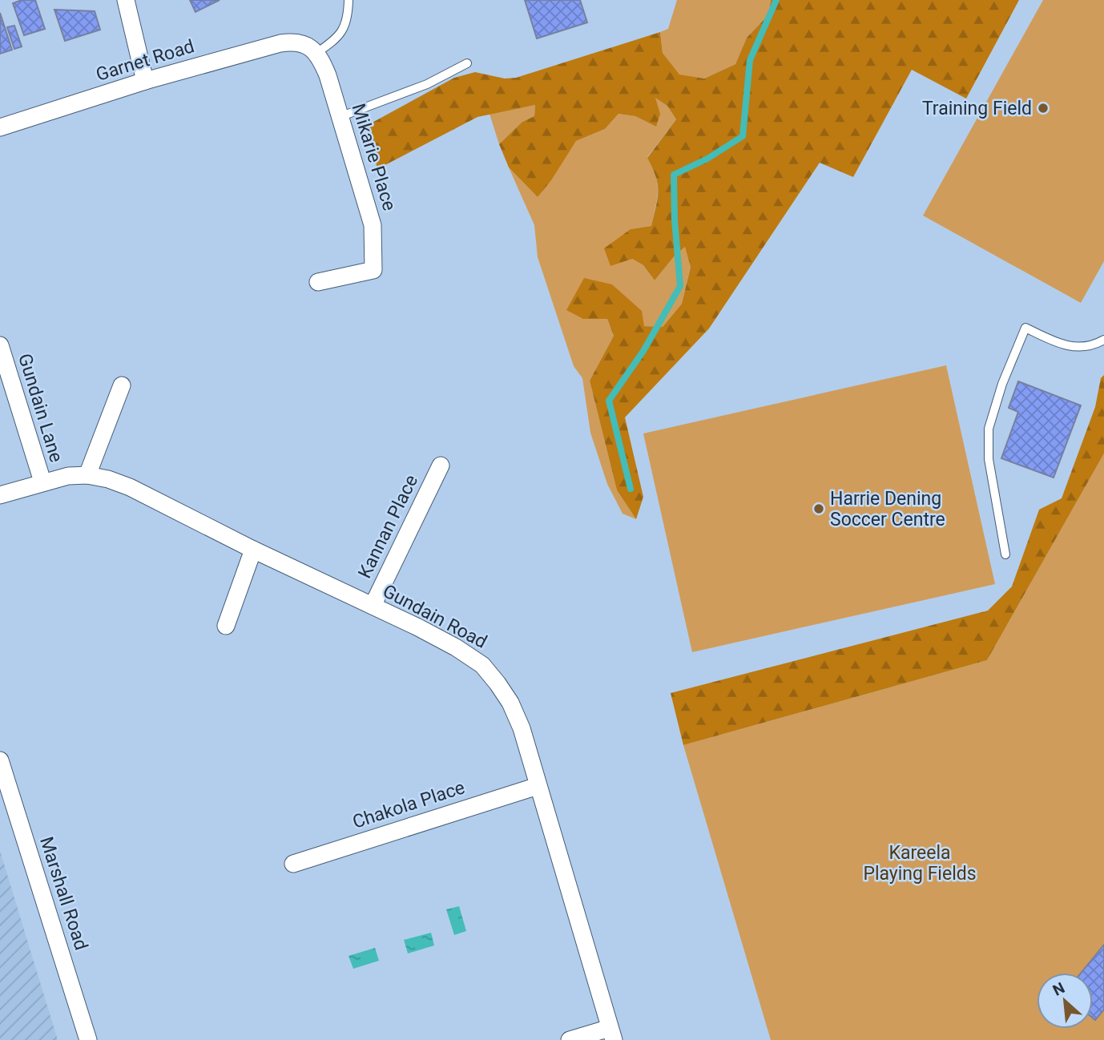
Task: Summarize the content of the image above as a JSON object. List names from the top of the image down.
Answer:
{
  "streets": {
    "street": [
      "Garnet Road",
      "Mikarie Place",
      "Gundain Lane",
      "Kannan Place",
      "Gundain Road",
      "Chakola Place",
      "Marshall Road"
    ]
  },
  "crossings": [
    ["Garnet Road", "Mikarie Place"],
    ["Gundain Lane", "Gundain Road"],
    ["Kannan Place", "Gundain Road"],
    ["Gundain Road", "Chakola Place"]
  ],
  "parks": ["Kareela Playing Fields"],
  "places": ["Training Field", "Harrie Dening Soccer Centre"],
  "north": "top left"
}
